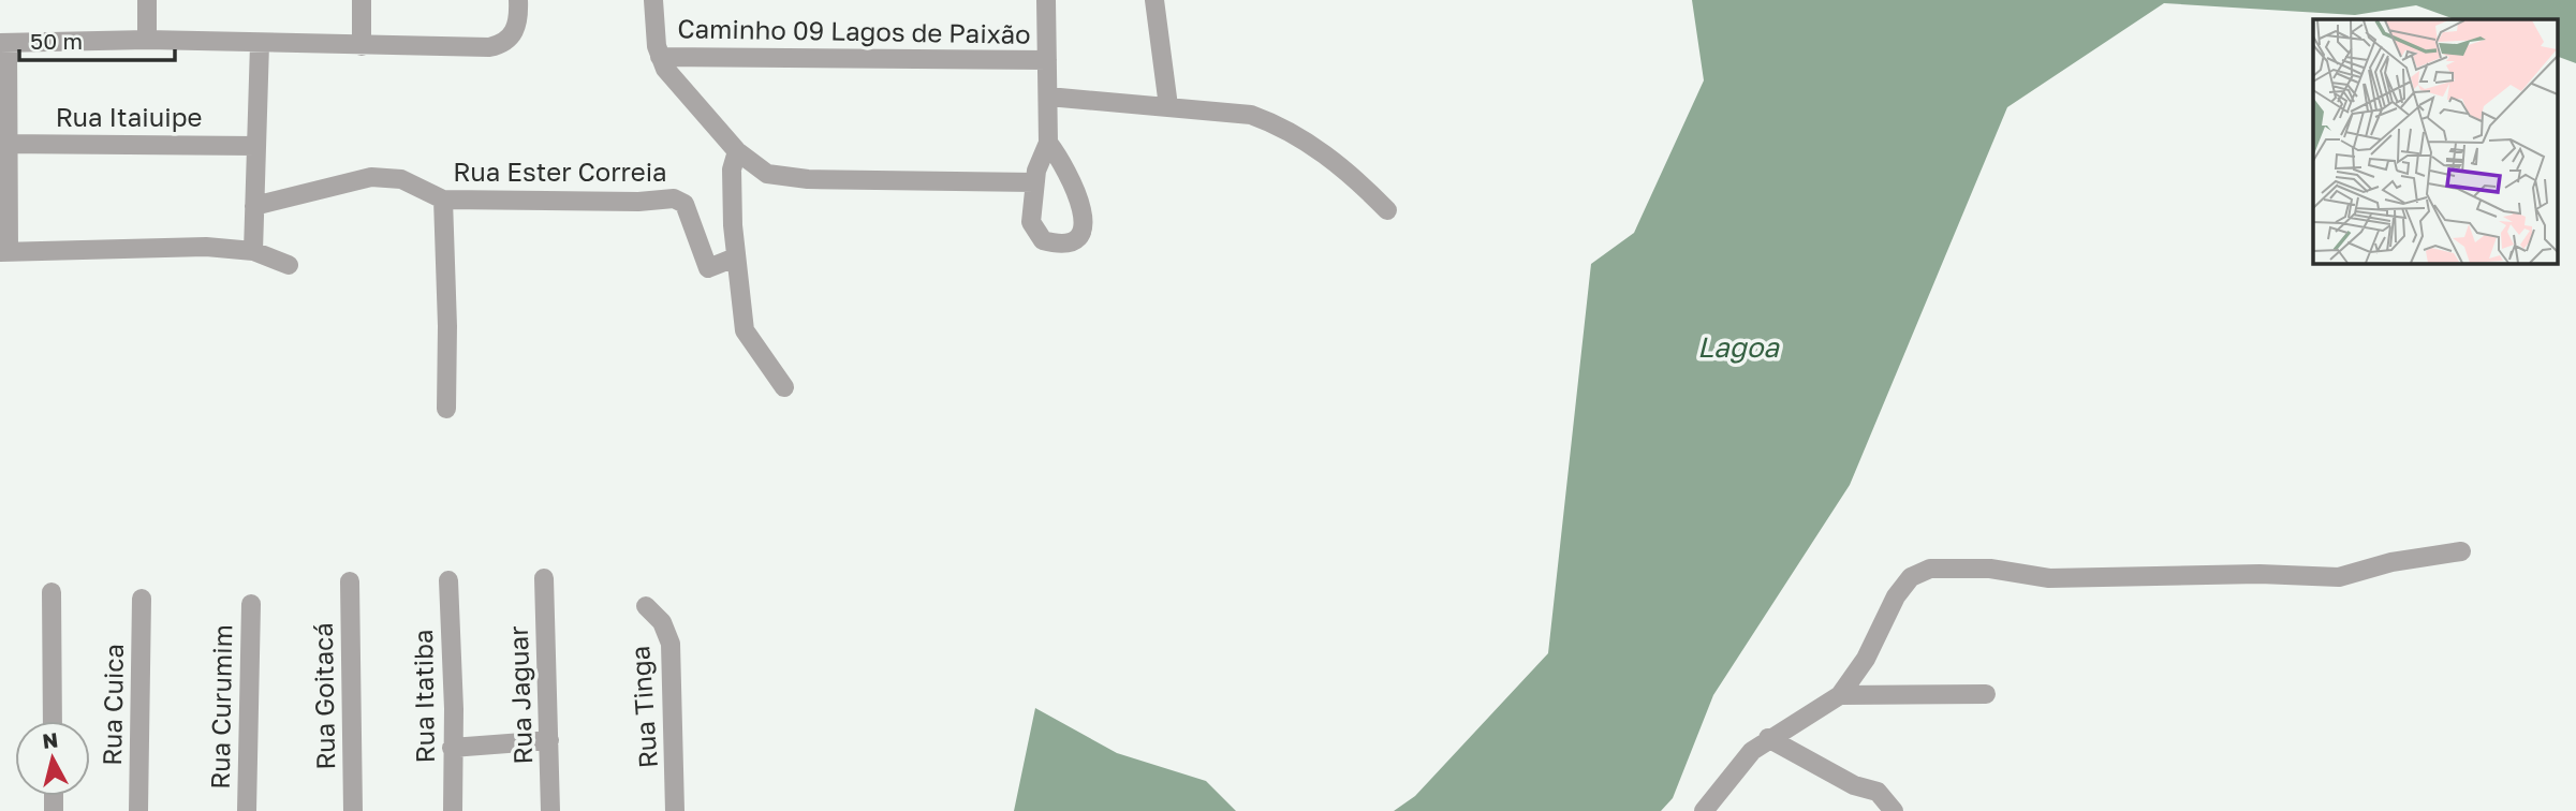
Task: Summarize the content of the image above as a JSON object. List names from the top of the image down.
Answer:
{
  "streets": {
    "street": [
      "Caminho 09 Lagos de Paixão",
      "Rua Itaiuipe",
      "Rua Ester Correia",
      "Rua Jaguar",
      "Rua Goitacá",
      "Rua Itatiba",
      "Rua Cuica",
      "Rua Curumim",
      "Rua Tinga"
    ]
  },
  "water": ["Lagoa"],
  "scale_bar": "50 m",
  "north": "top"
}
